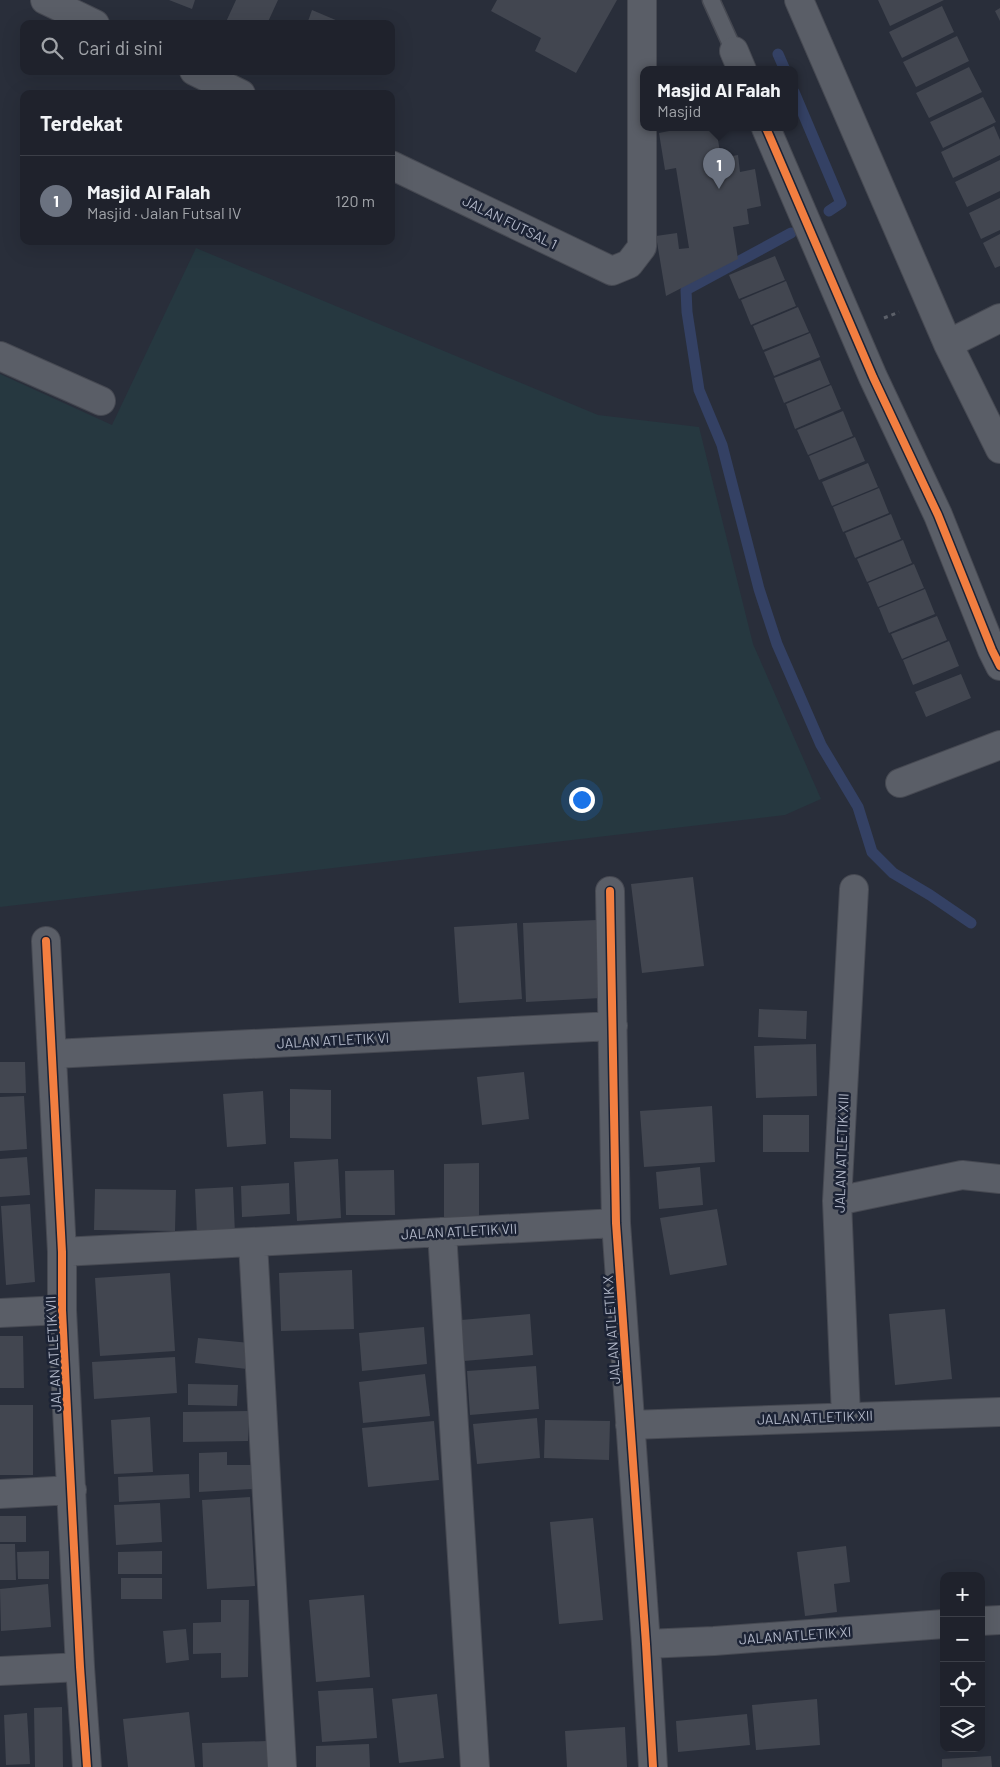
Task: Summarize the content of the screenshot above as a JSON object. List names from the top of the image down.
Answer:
{
  "streets": {
    "street": [
      "JALAN FUTSAL 1",
      "JALAN ATLETIK VI",
      "JALAN ATLETIK XIII",
      "JALAN ATLETIK VII",
      "JALAN ATLETIK X",
      "JALAN ATLETIK XII",
      "JALAN ATLETIK XI"
    ]
  },
  "crossings": [
    ["JALAN ATLETIK VI", "JALAN ATLETIK VII"],
    ["JALAN ATLETIK VI", "JALAN ATLETIK X"],
    ["JALAN ATLETIK XIII", "JALAN ATLETIK XII"],
    ["JALAN ATLETIK VII", "JALAN ATLETIK X"],
    ["JALAN ATLETIK X", "JALAN ATLETIK XII"],
    ["JALAN ATLETIK X", "JALAN ATLETIK XI"]
  ],
  "page": {
    "search": "Cari di sini",
    "popup": ["Masjid Al Falah", "Masjid"],
    "heading": "Terdekat",
    "pins": "1",
    "list": [
      {
        "mark": "1",
        "name": "Masjid Al Falah",
        "note": "Masjid · Jalan Futsal IV",
        "value": "120 m"
      }
    ],
    "map_buttons": ["+", "−"]
  }
}
